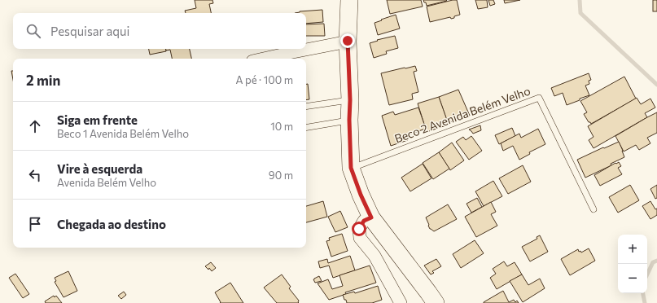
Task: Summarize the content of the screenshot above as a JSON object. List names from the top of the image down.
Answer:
{
  "streets": {
    "lane": ["Beco 2 Avenida Belém Velho"]
  },
  "page": {
    "search": "Pesquisar aqui",
    "heading": ["2 min", "A pé · 100 m"],
    "list": [
      ["Siga em frente", "Beco 1 Avenida Belém Velho", "10 m"],
      ["Vire à esquerda", "Avenida Belém Velho", "90 m"],
      "Chegada ao destino"
    ],
    "map_buttons": ["+", "−"]
  }
}
